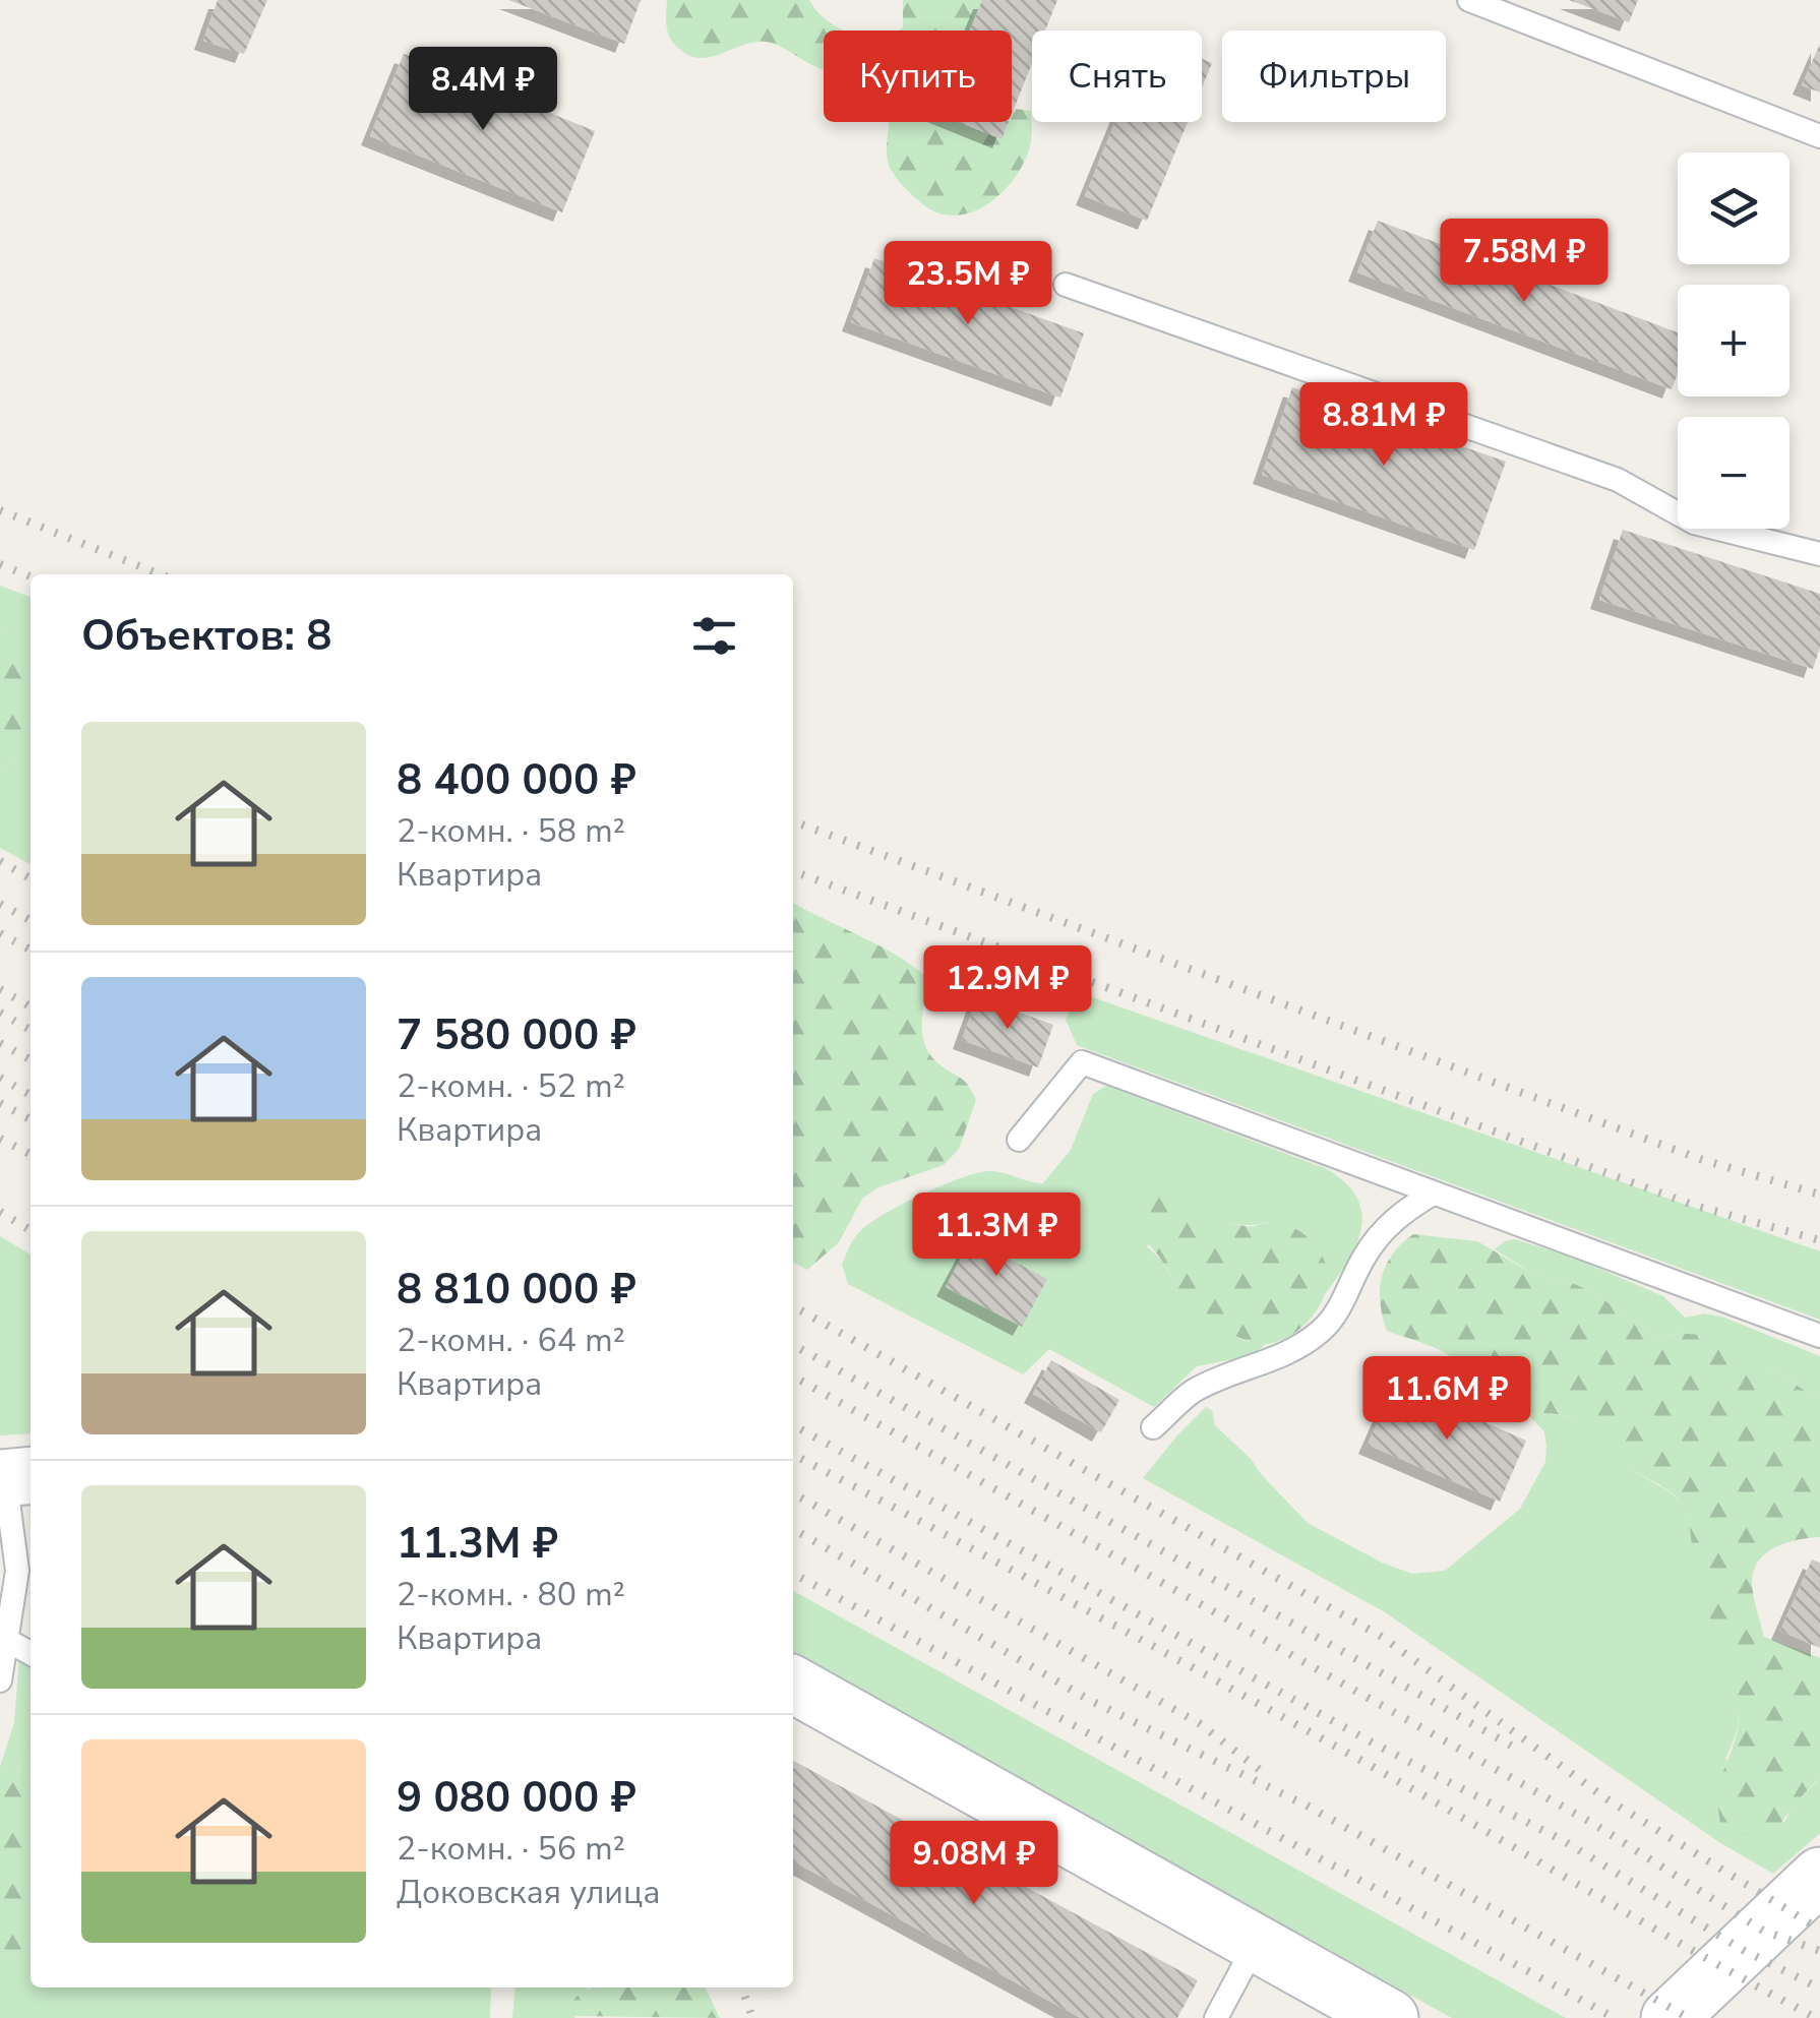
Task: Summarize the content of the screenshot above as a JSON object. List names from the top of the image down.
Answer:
{
  "page": {
    "chip": ["Купить", "Снять", "Фильтры"],
    "price": [
      "8.4M ₽",
      "7.58M ₽",
      "23.5M ₽",
      "8.81M ₽",
      "12.9M ₽",
      "11.3M ₽",
      "11.6M ₽",
      "9.08M ₽"
    ],
    "map_buttons": ["+", "−"],
    "heading": "Объектов: 8",
    "list": [
      {
        "name": "8 400 000 ₽",
        "note": "2-комн. · 58 m² · Квартира"
      },
      {
        "name": "7 580 000 ₽",
        "note": "2-комн. · 52 m² · Квартира"
      },
      {
        "name": "8 810 000 ₽",
        "note": "2-комн. · 64 m² · Квартира"
      },
      {
        "name": "11.3M ₽",
        "note": "2-комн. · 80 m² · Квартира"
      },
      {
        "name": "9 080 000 ₽",
        "note": "2-комн. · 56 m² · Доковская улица"
      }
    ]
  }
}
